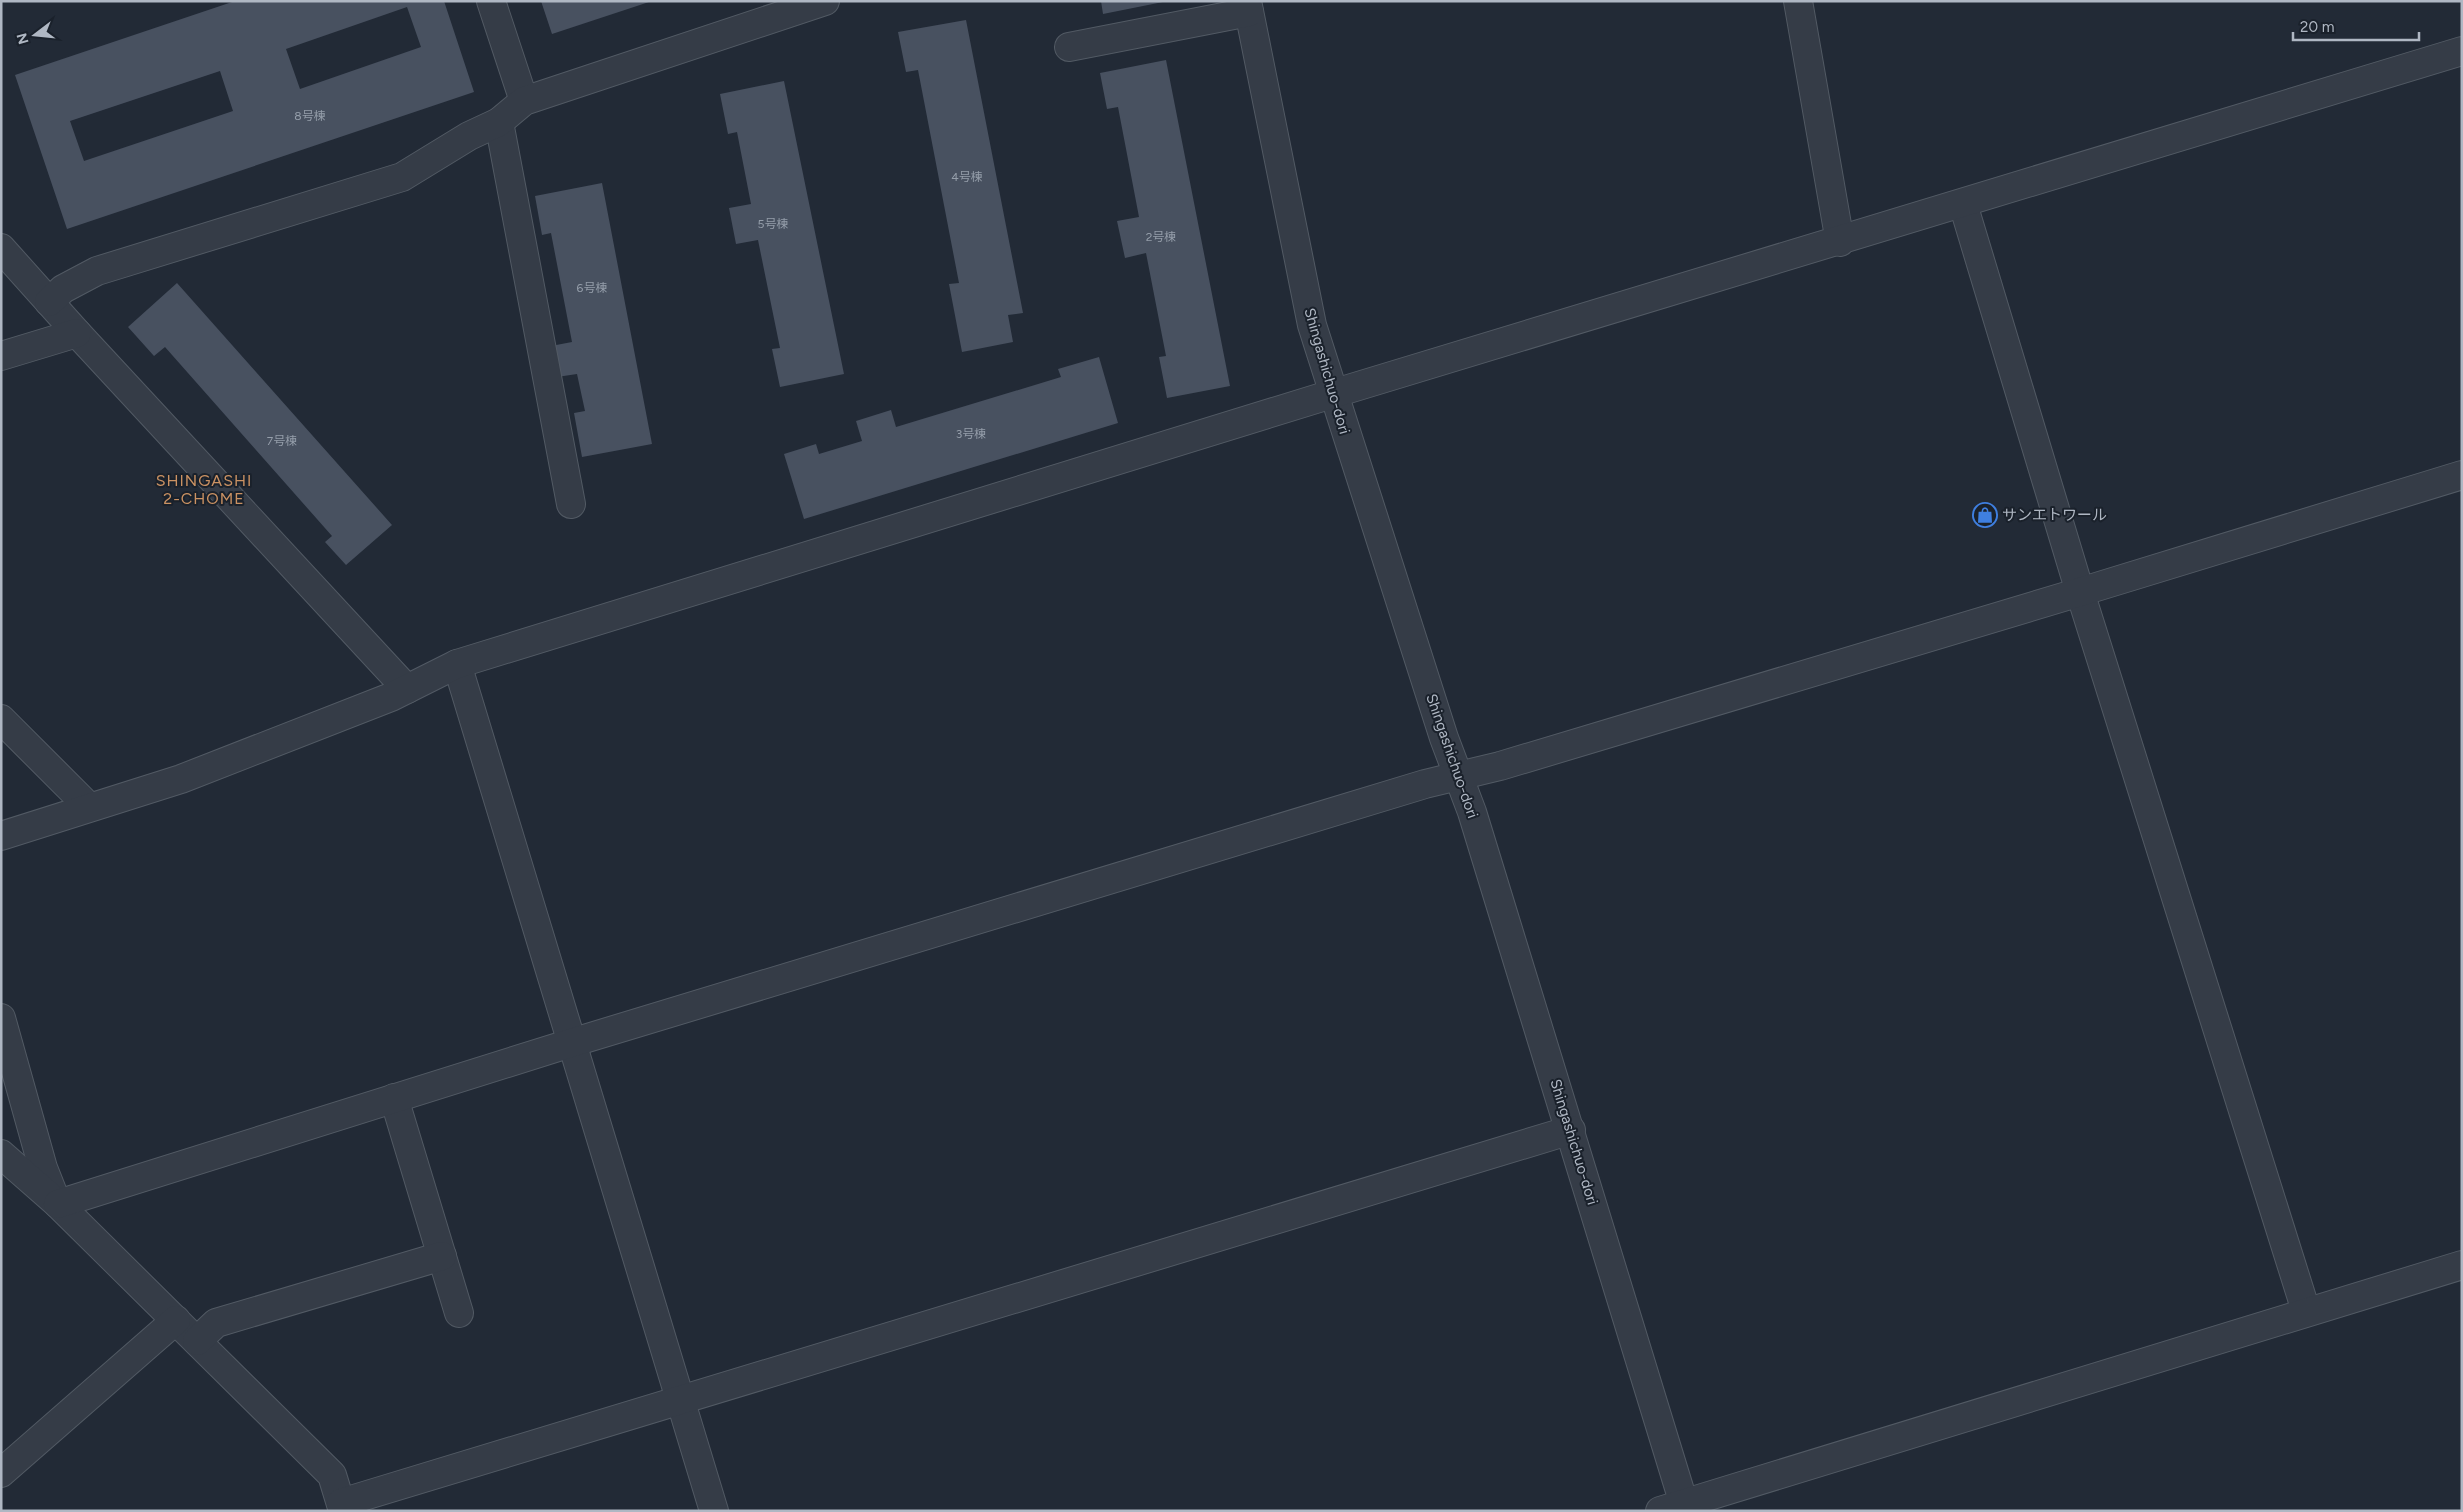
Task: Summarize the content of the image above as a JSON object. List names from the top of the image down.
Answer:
{
  "streets": {
    "street": ["Shingashichuo-dori"]
  },
  "districts": ["SHINGASHI 2-CHOME"],
  "places": {
    "shop": ["サンエトワール"]
  },
  "house_numbers": [
    "8号棟",
    "4号棟",
    "5号棟",
    "2号棟",
    "6号棟",
    "3号棟",
    "7号棟"
  ],
  "scale_bar": "20 m",
  "north": "left"
}
